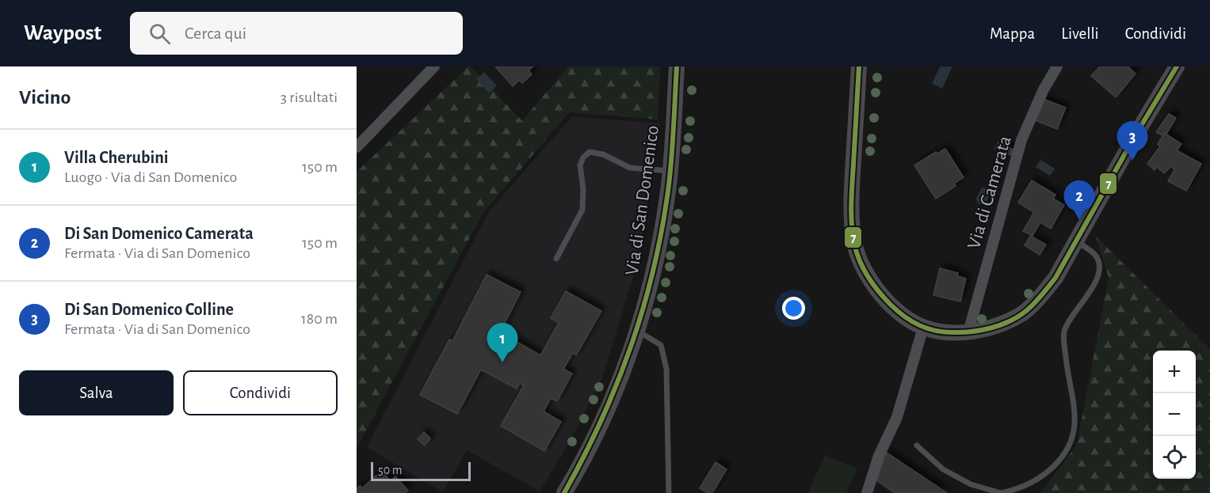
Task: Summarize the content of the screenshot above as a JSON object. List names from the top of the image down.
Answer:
{
  "streets": {
    "main road": ["Via di San Domenico"],
    "street": ["Via di Camerata"]
  },
  "lines": ["transit line 7"],
  "scale_bar": "50 m",
  "page": {
    "header": "Waypost",
    "search": "Cerca qui",
    "nav": ["Mappa", "Livelli", "Condividi"],
    "heading": ["Vicino", "3 risultati"],
    "pins": ["3", "2", "1"],
    "list": [
      {
        "mark": "1",
        "name": "Villa Cherubini",
        "note": "Luogo · Via di San Domenico",
        "value": "150 m"
      },
      {
        "mark": "2",
        "name": "Di San Domenico Camerata",
        "note": "Fermata · Via di San Domenico",
        "value": "150 m"
      },
      {
        "mark": "3",
        "name": "Di San Domenico Colline",
        "note": "Fermata · Via di San Domenico",
        "value": "180 m"
      }
    ],
    "map_buttons": ["+", "−"],
    "buttons": ["Salva", "Condividi"],
    "scale": "50 m"
  }
}
